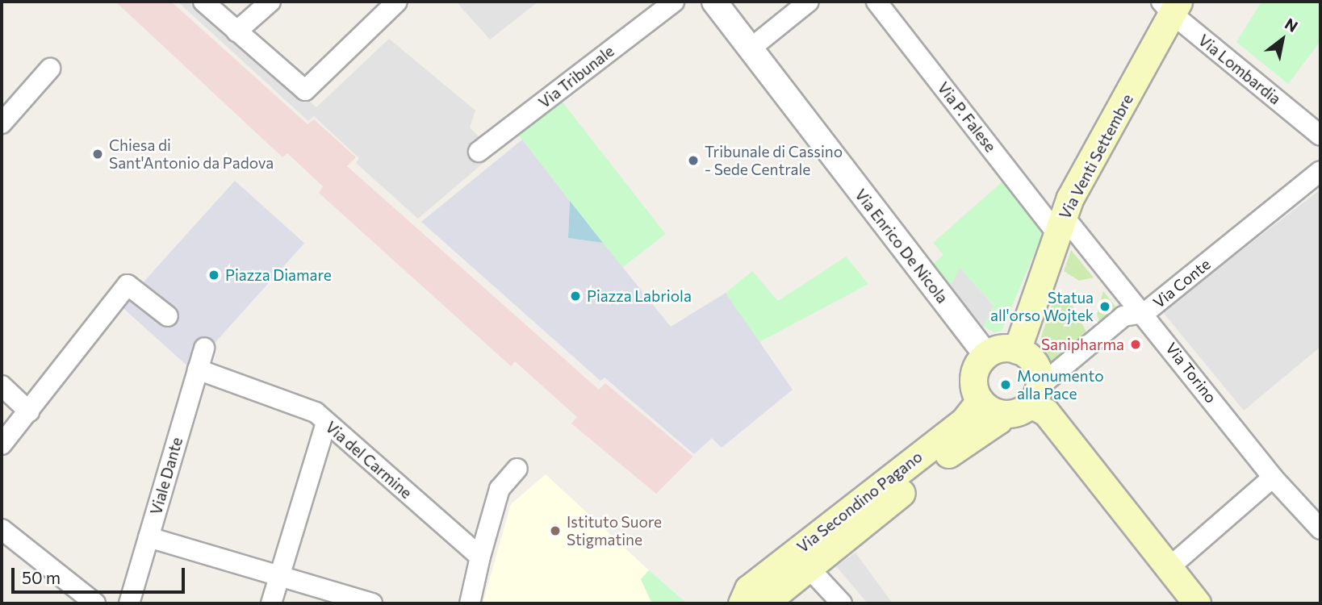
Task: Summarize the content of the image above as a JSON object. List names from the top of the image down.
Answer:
{
  "streets": {
    "main road": ["Via Venti Settembre", "Via Secondino Pagano"],
    "street": [
      "Via Lombardia",
      "Via Tribunale",
      "Via P. Falese",
      "Via Enrico De Nicola",
      "Via Conte",
      "Via Torino",
      "Via del Carmine",
      "Viale Dante"
    ]
  },
  "crossings": [
    ["Via Lombardia", "Via Venti Settembre"],
    ["Via P. Falese", "Via Venti Settembre"],
    ["Via P. Falese", "Via Torino"],
    ["Via Venti Settembre", "Via Enrico De Nicola"],
    ["Via Venti Settembre", "Via Conte"],
    ["Via Venti Settembre", "Via Torino"],
    ["Via Venti Settembre", "Via Secondino Pagano"],
    ["Via Enrico De Nicola", "Via Conte"],
    ["Via Enrico De Nicola", "Via Secondino Pagano"],
    ["Via Conte", "Via Torino"],
    ["Via Conte", "Via Secondino Pagano"],
    ["Via del Carmine", "Viale Dante"]
  ],
  "places": [
    "Chiesa di Sant'Antonio da Padova",
    "Tribunale di Cassino - Sede Centrale",
    "Piazza Diamare",
    "Piazza Labriola",
    "Statua all'orso Wojtek",
    "Sanipharma",
    "Monumento alla Pace",
    "Istituto Suore Stigmatine"
  ],
  "scale_bar": "50 m",
  "north": "top right"
}
